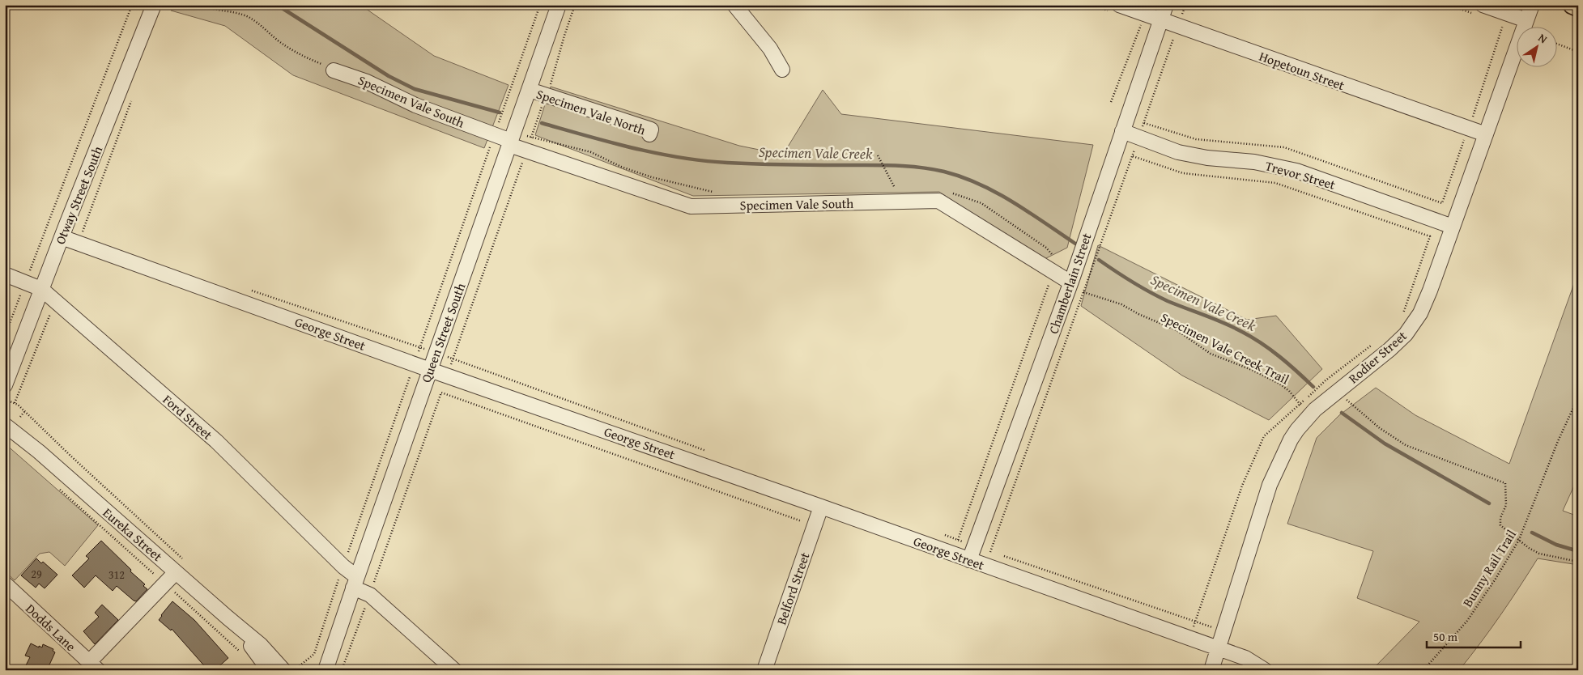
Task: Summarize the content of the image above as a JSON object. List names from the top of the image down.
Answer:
{
  "streets": {
    "street": [
      "Hopetoun Street",
      "Specimen Vale South",
      "Specimen Vale North",
      "Trevor Street",
      "Otway Street South",
      "Chamberlain Street",
      "Queen Street South",
      "George Street",
      "Rodier Street",
      "Ford Street",
      "Eureka Street",
      "Belford Street",
      "Dodds Lane"
    ],
    "path": ["Specimen Vale Creek Trail", "Bunny Rail Trail"]
  },
  "crossings": [
    ["Hopetoun Street", "Chamberlain Street"],
    ["Hopetoun Street", "Rodier Street"],
    ["Specimen Vale South", "Chamberlain Street"],
    ["Specimen Vale South", "Queen Street South"],
    ["Specimen Vale North", "Queen Street South"],
    ["Trevor Street", "Chamberlain Street"],
    ["Trevor Street", "Rodier Street"],
    ["Otway Street South", "George Street"],
    ["Otway Street South", "Ford Street"],
    ["Chamberlain Street", "George Street"],
    ["Queen Street South", "George Street"],
    ["Queen Street South", "Ford Street"],
    ["George Street", "Rodier Street"],
    ["George Street", "Belford Street"],
    ["Specimen Vale Creek Trail", "Rodier Street"]
  ],
  "water": ["Specimen Vale Creek"],
  "house_numbers": ["29", "312"],
  "scale_bar": "50 m",
  "north": "top right"
}
